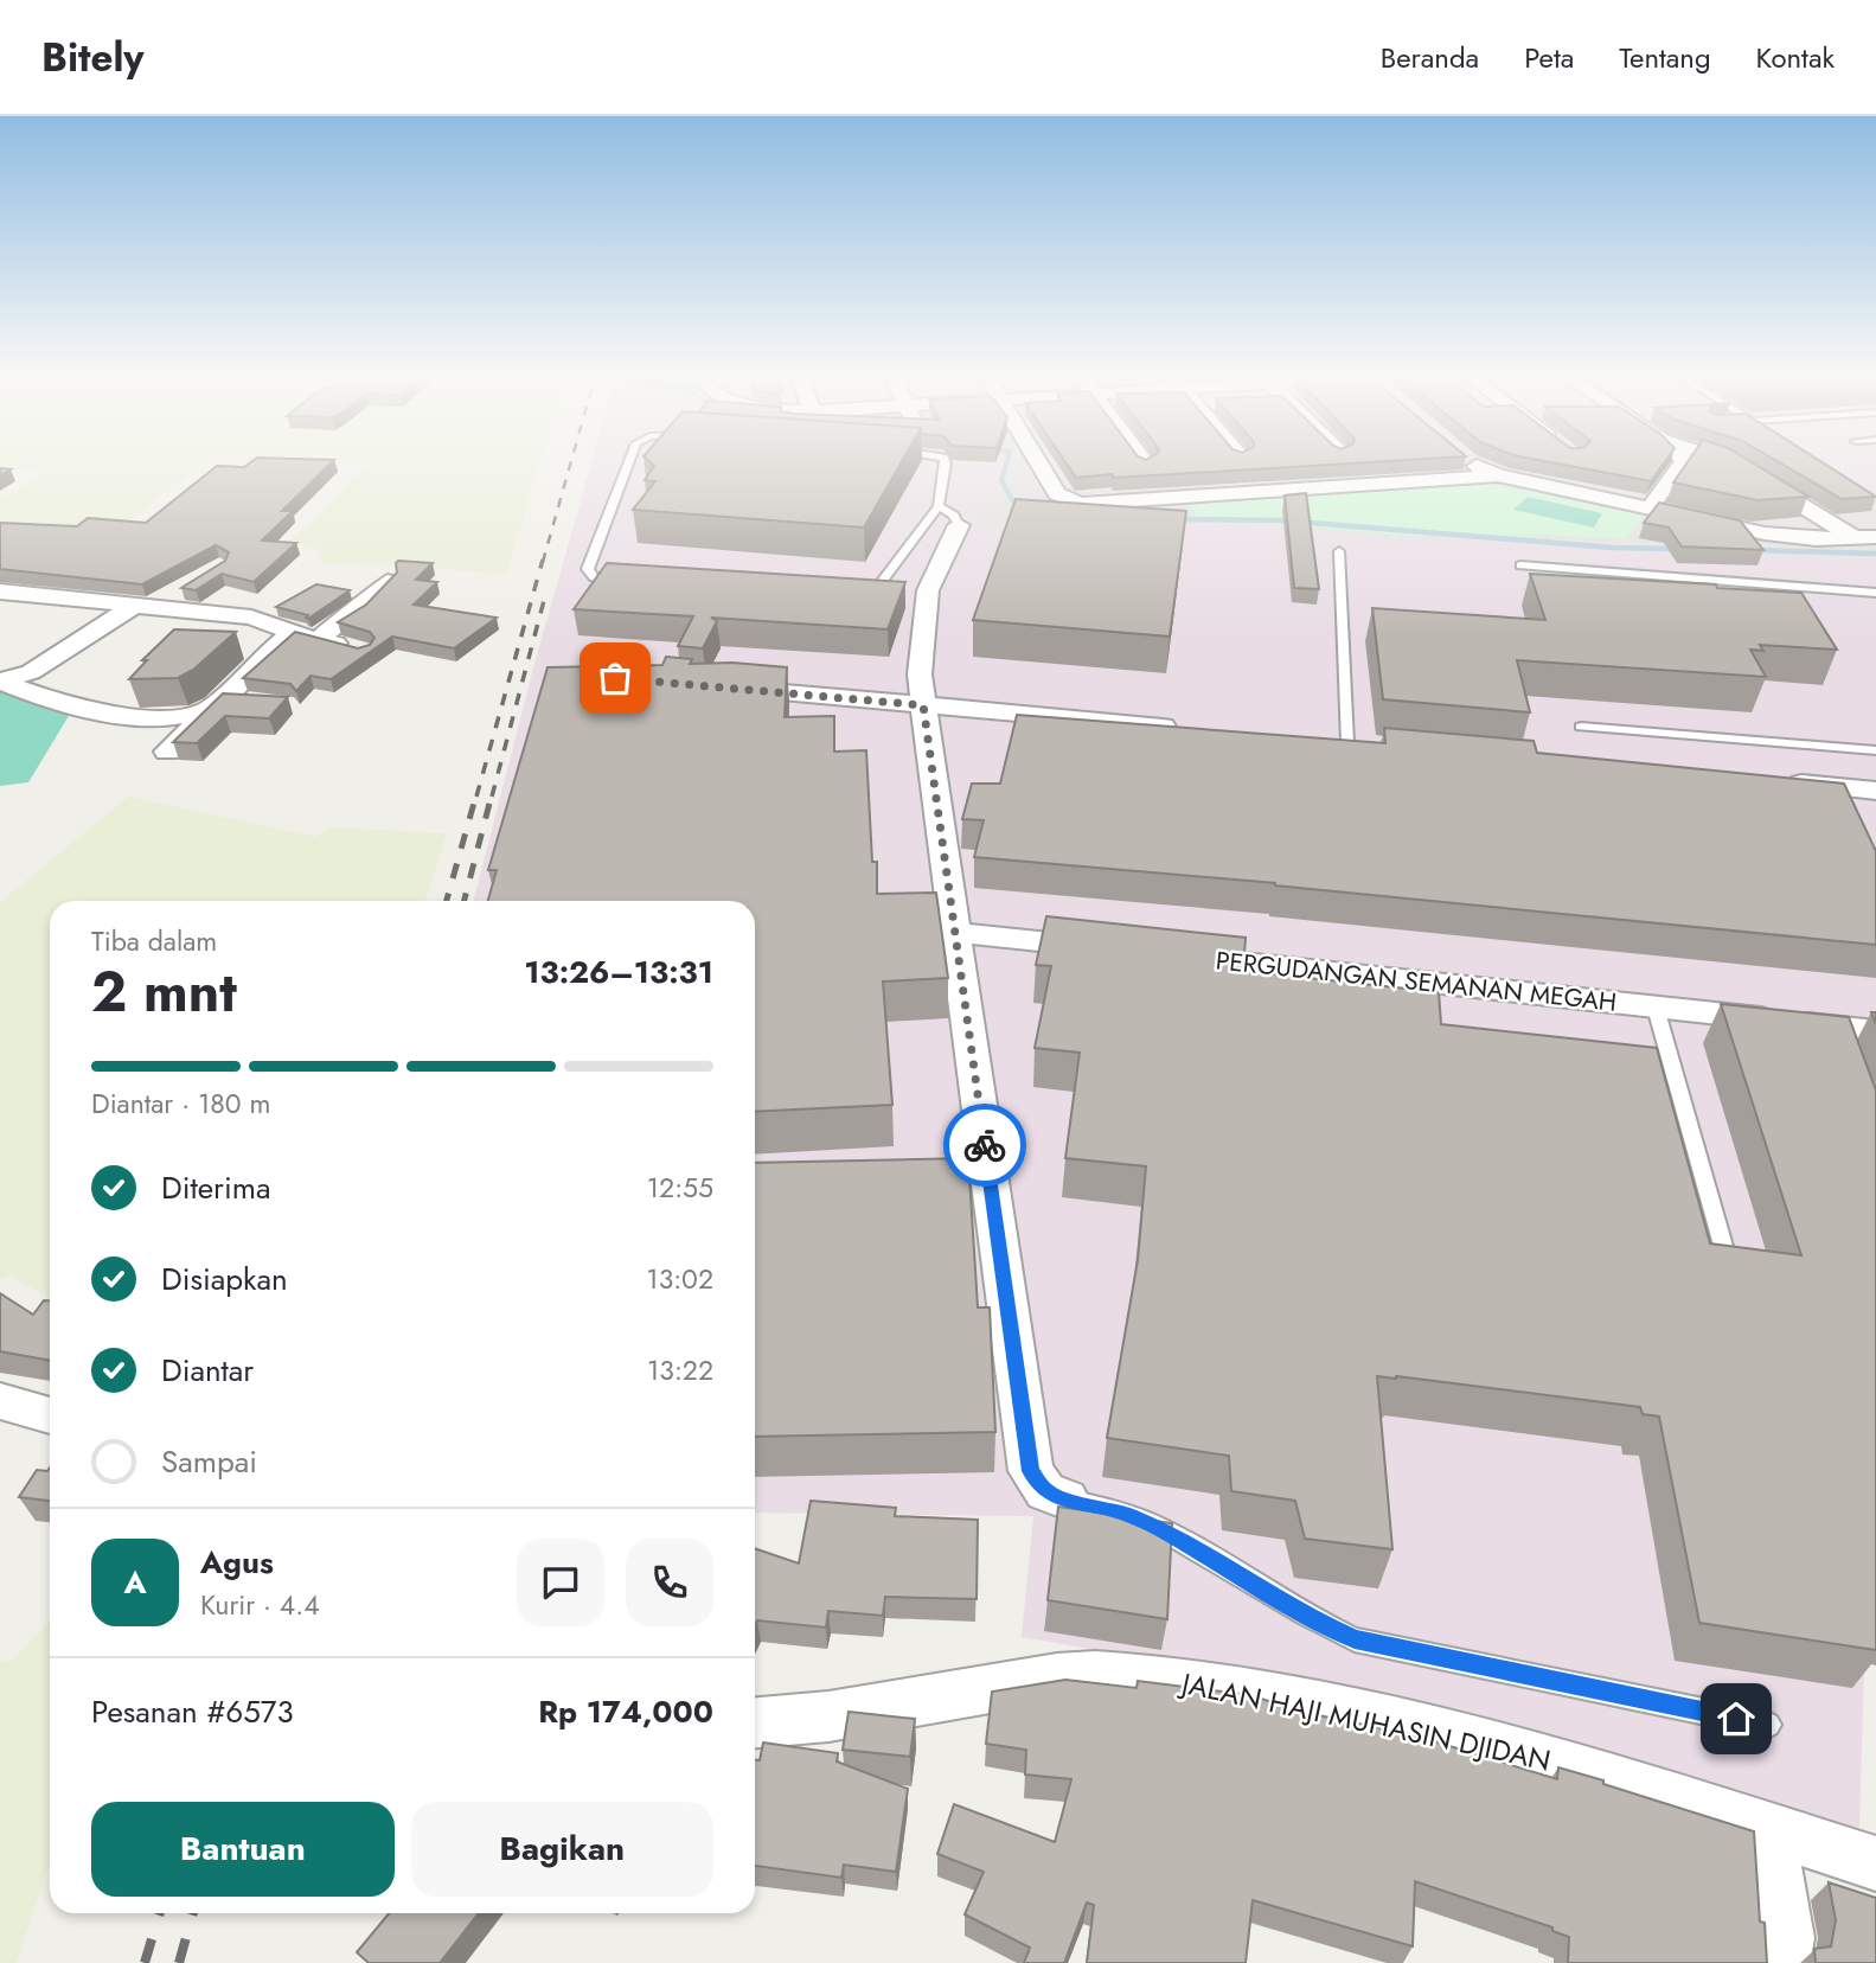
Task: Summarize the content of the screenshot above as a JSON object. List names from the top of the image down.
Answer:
{
  "streets": {
    "street": ["PERGUDANGAN SEMANAN MEGAH", "JALAN HAJI MUHASIN DJIDAN"]
  },
  "page": {
    "header": "Bitely",
    "nav": [
      "Beranda",
      "Peta",
      "Tentang",
      "Kontak"
    ],
    "heading": ["2 mnt", "Tiba dalam", "13:26–13:31"],
    "panel": [
      "Agus",
      "Kurir · 4.4",
      "Pesanan #6573",
      "Rp 174,000"
    ],
    "bar": "Diantar · 180 m",
    "list": [
      ["Diterima", "12:55"],
      ["Disiapkan", "13:02"],
      ["Diantar", "13:22"],
      "Sampai"
    ],
    "round": "A",
    "buttons": ["Bantuan", "Bagikan"]
  }
}
